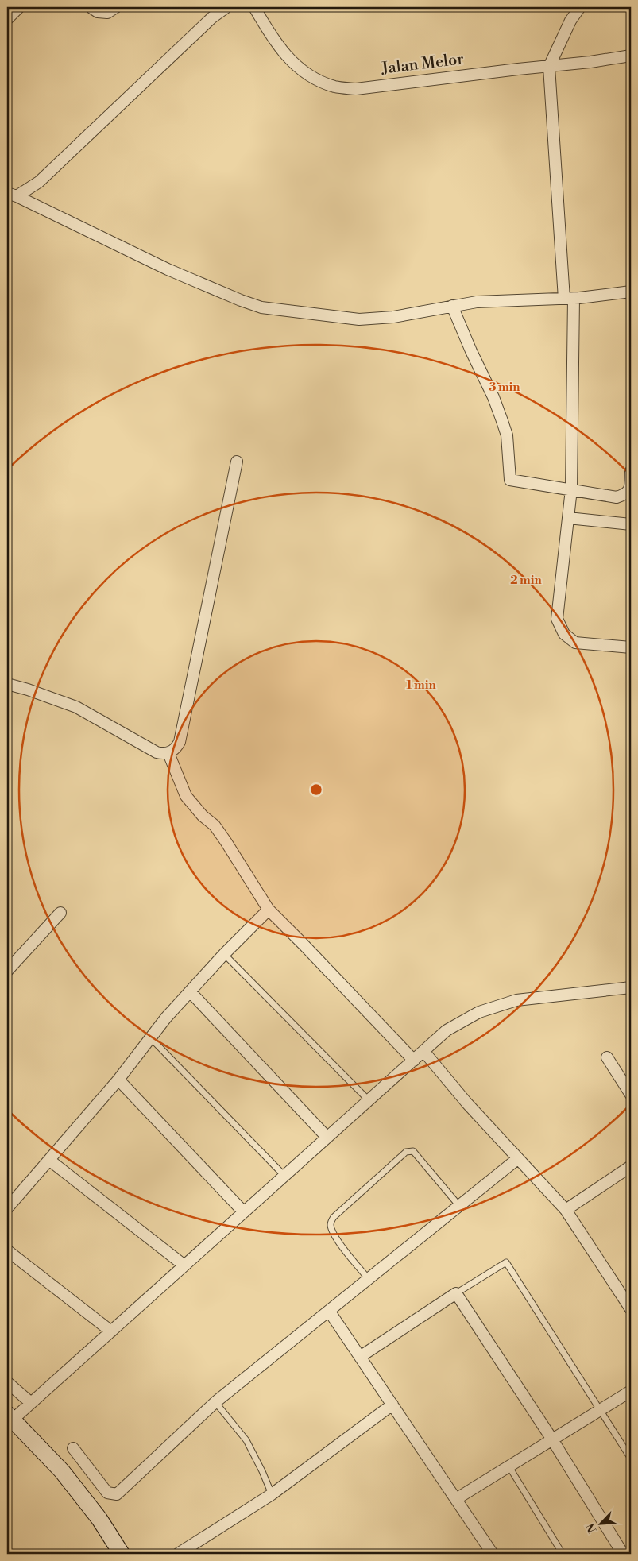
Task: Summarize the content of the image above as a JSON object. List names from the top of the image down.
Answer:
{
  "streets": {
    "street": ["Jalan Melor"]
  },
  "north": "bottom left",
  "rings": ["3 min", "2 min", "1 min"]
}
